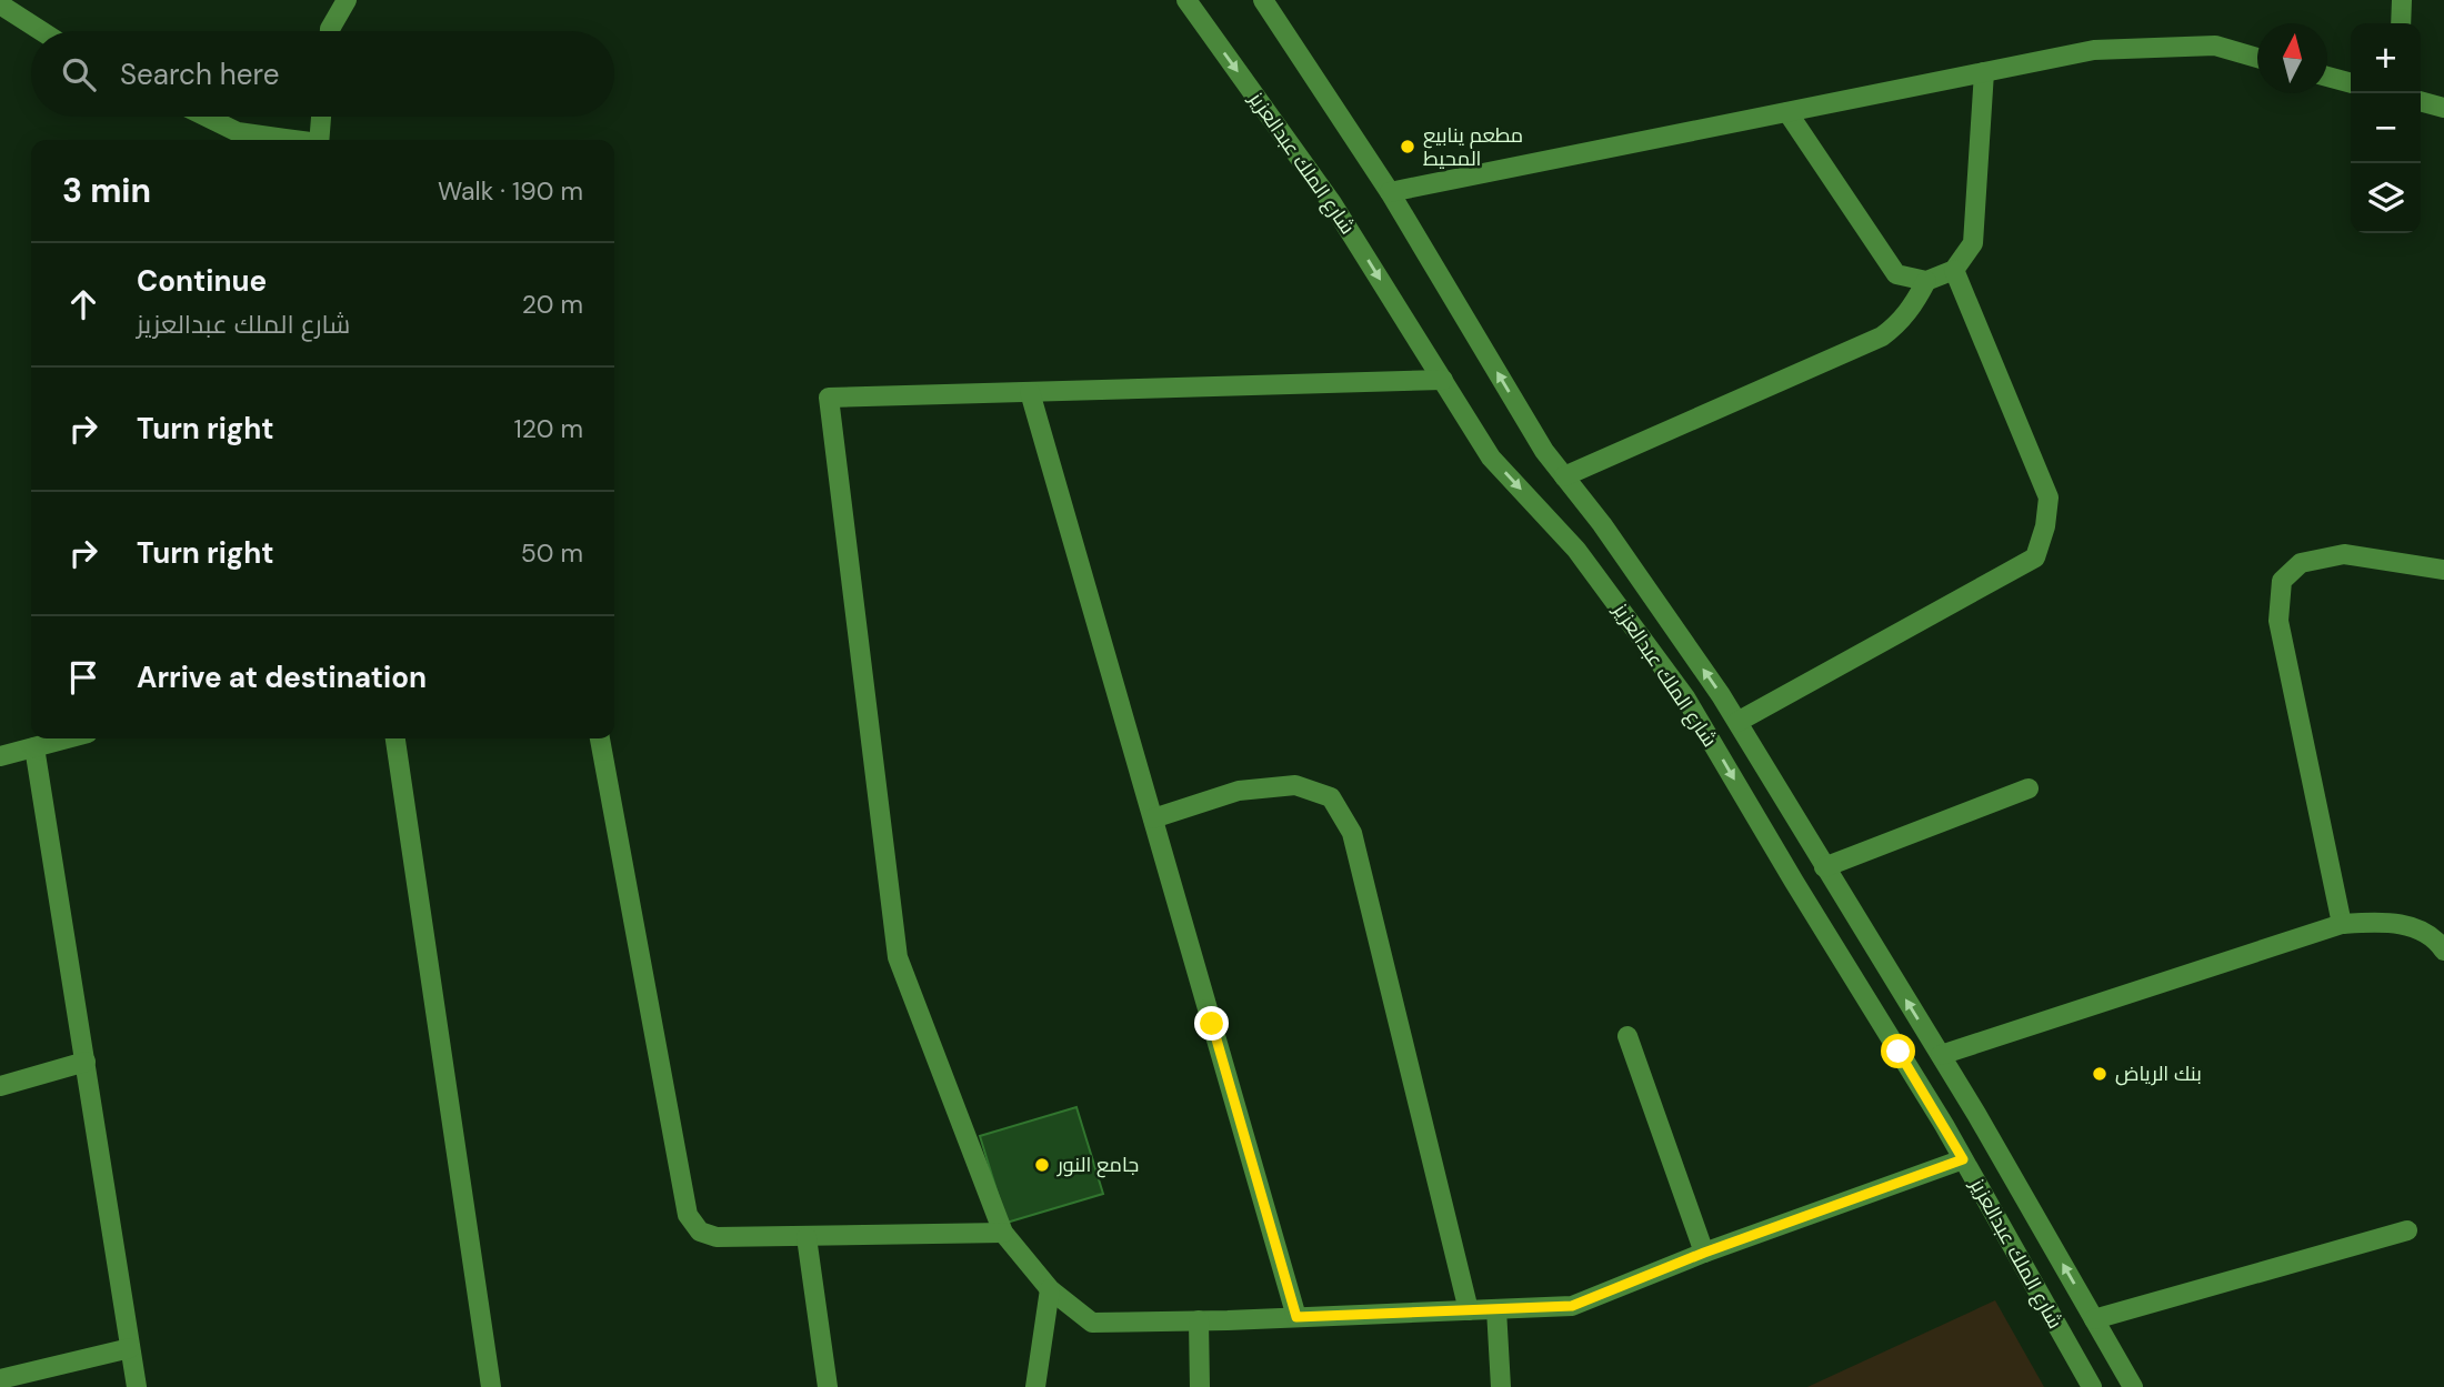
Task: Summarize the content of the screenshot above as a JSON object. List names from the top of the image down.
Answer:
{
  "streets": {
    "street": ["شارع الملك عبدالعزيز"]
  },
  "places": ["مطعم ينابيع المحيط", "بنك الرياض", "جامع النور"],
  "north": "top",
  "page": {
    "map_buttons": ["+", "−"],
    "search": "Search here",
    "heading": ["3 min", "Walk · 190 m"],
    "list": [
      ["Continue", "شارع الملك عبدالعزيز", "20 m"],
      ["Turn right", "120 m"],
      ["Turn right", "50 m"],
      "Arrive at destination"
    ]
  }
}
